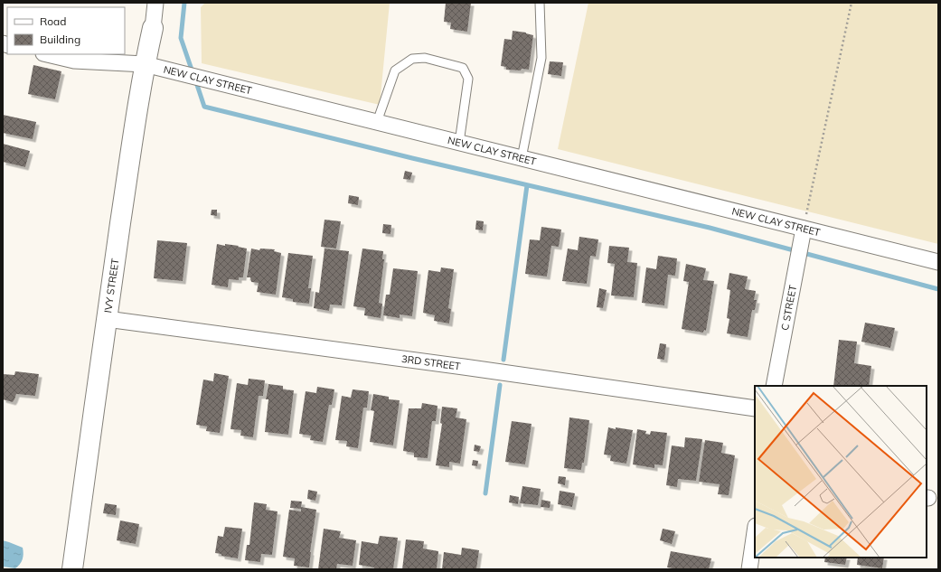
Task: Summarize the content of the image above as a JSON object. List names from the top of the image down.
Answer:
{
  "streets": {
    "street": [
      "NEW CLAY STREET",
      "IVY STREET",
      "C STREET",
      "3RD STREET"
    ]
  },
  "crossings": [
    ["NEW CLAY STREET", "IVY STREET"],
    ["NEW CLAY STREET", "C STREET"],
    ["IVY STREET", "3RD STREET"]
  ],
  "legend": ["Road", "Building"]
}
